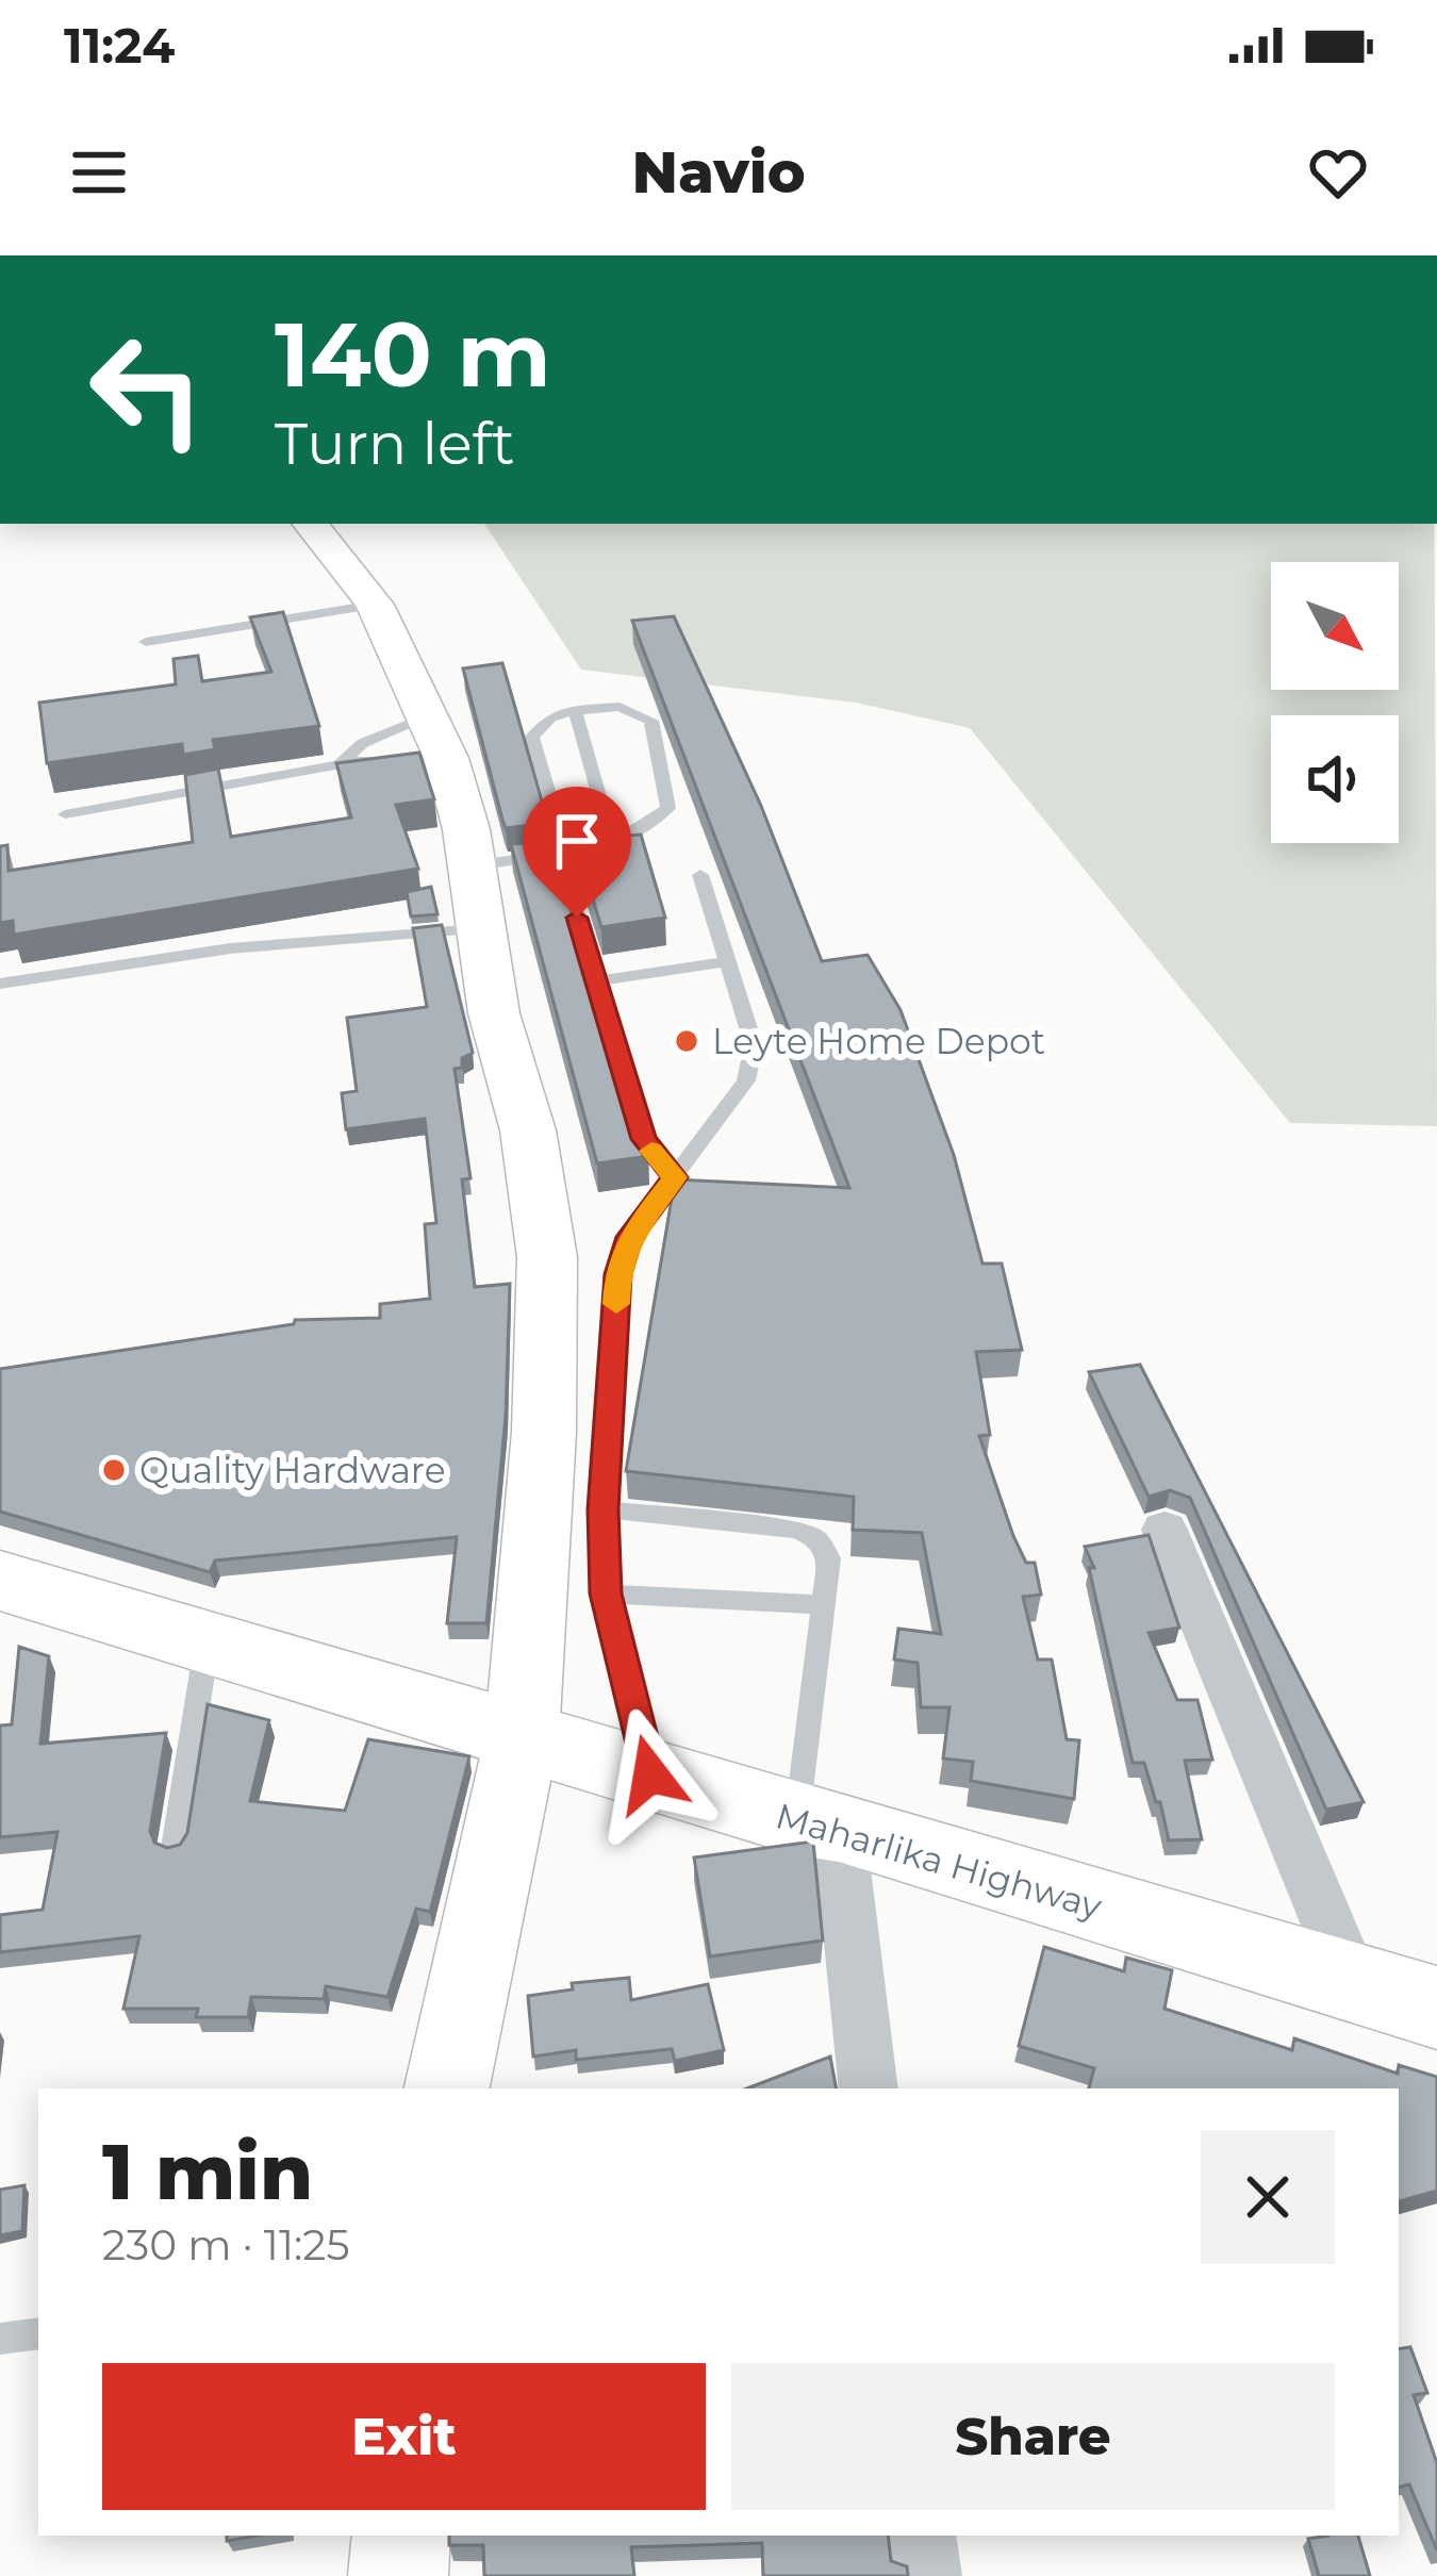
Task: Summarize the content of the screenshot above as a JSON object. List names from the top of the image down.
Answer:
{
  "streets": {
    "main road": ["Maharlika Highway"]
  },
  "places": ["Leyte Home Depot", "Quality Hardware"],
  "north": "bottom right",
  "page": {
    "status": "11:24",
    "header": "Navio",
    "turn": ["140 m", "Turn left"],
    "heading": ["1 min", "230 m · 11:25"],
    "buttons": ["Exit", "Share"]
  }
}
